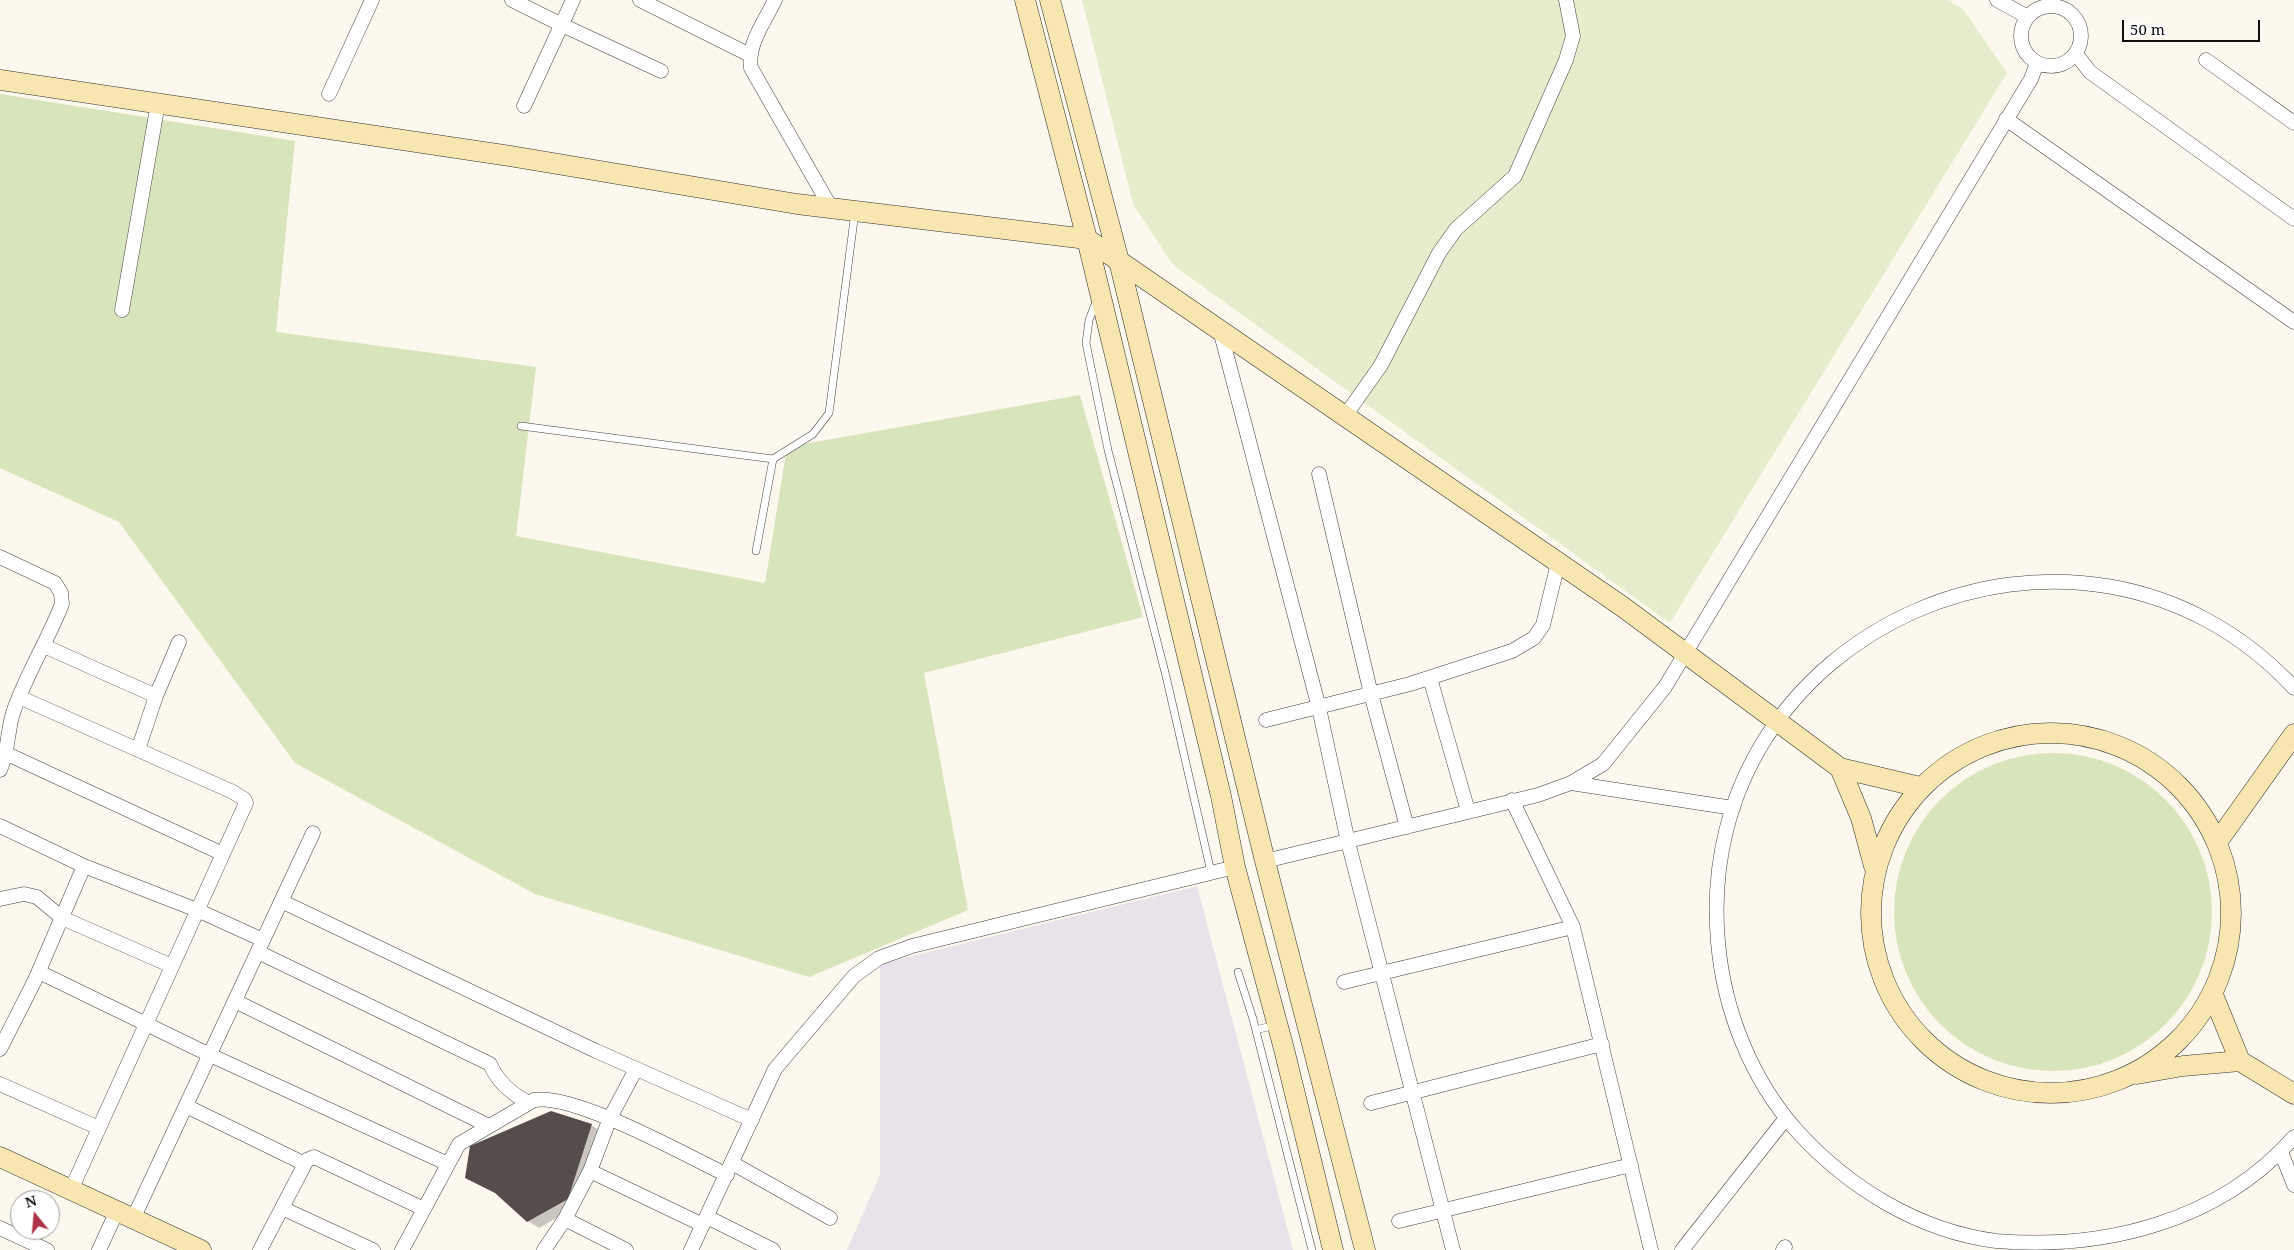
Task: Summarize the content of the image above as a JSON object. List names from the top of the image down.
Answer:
{
  "scale_bar": "50 m",
  "north": "top"
}
